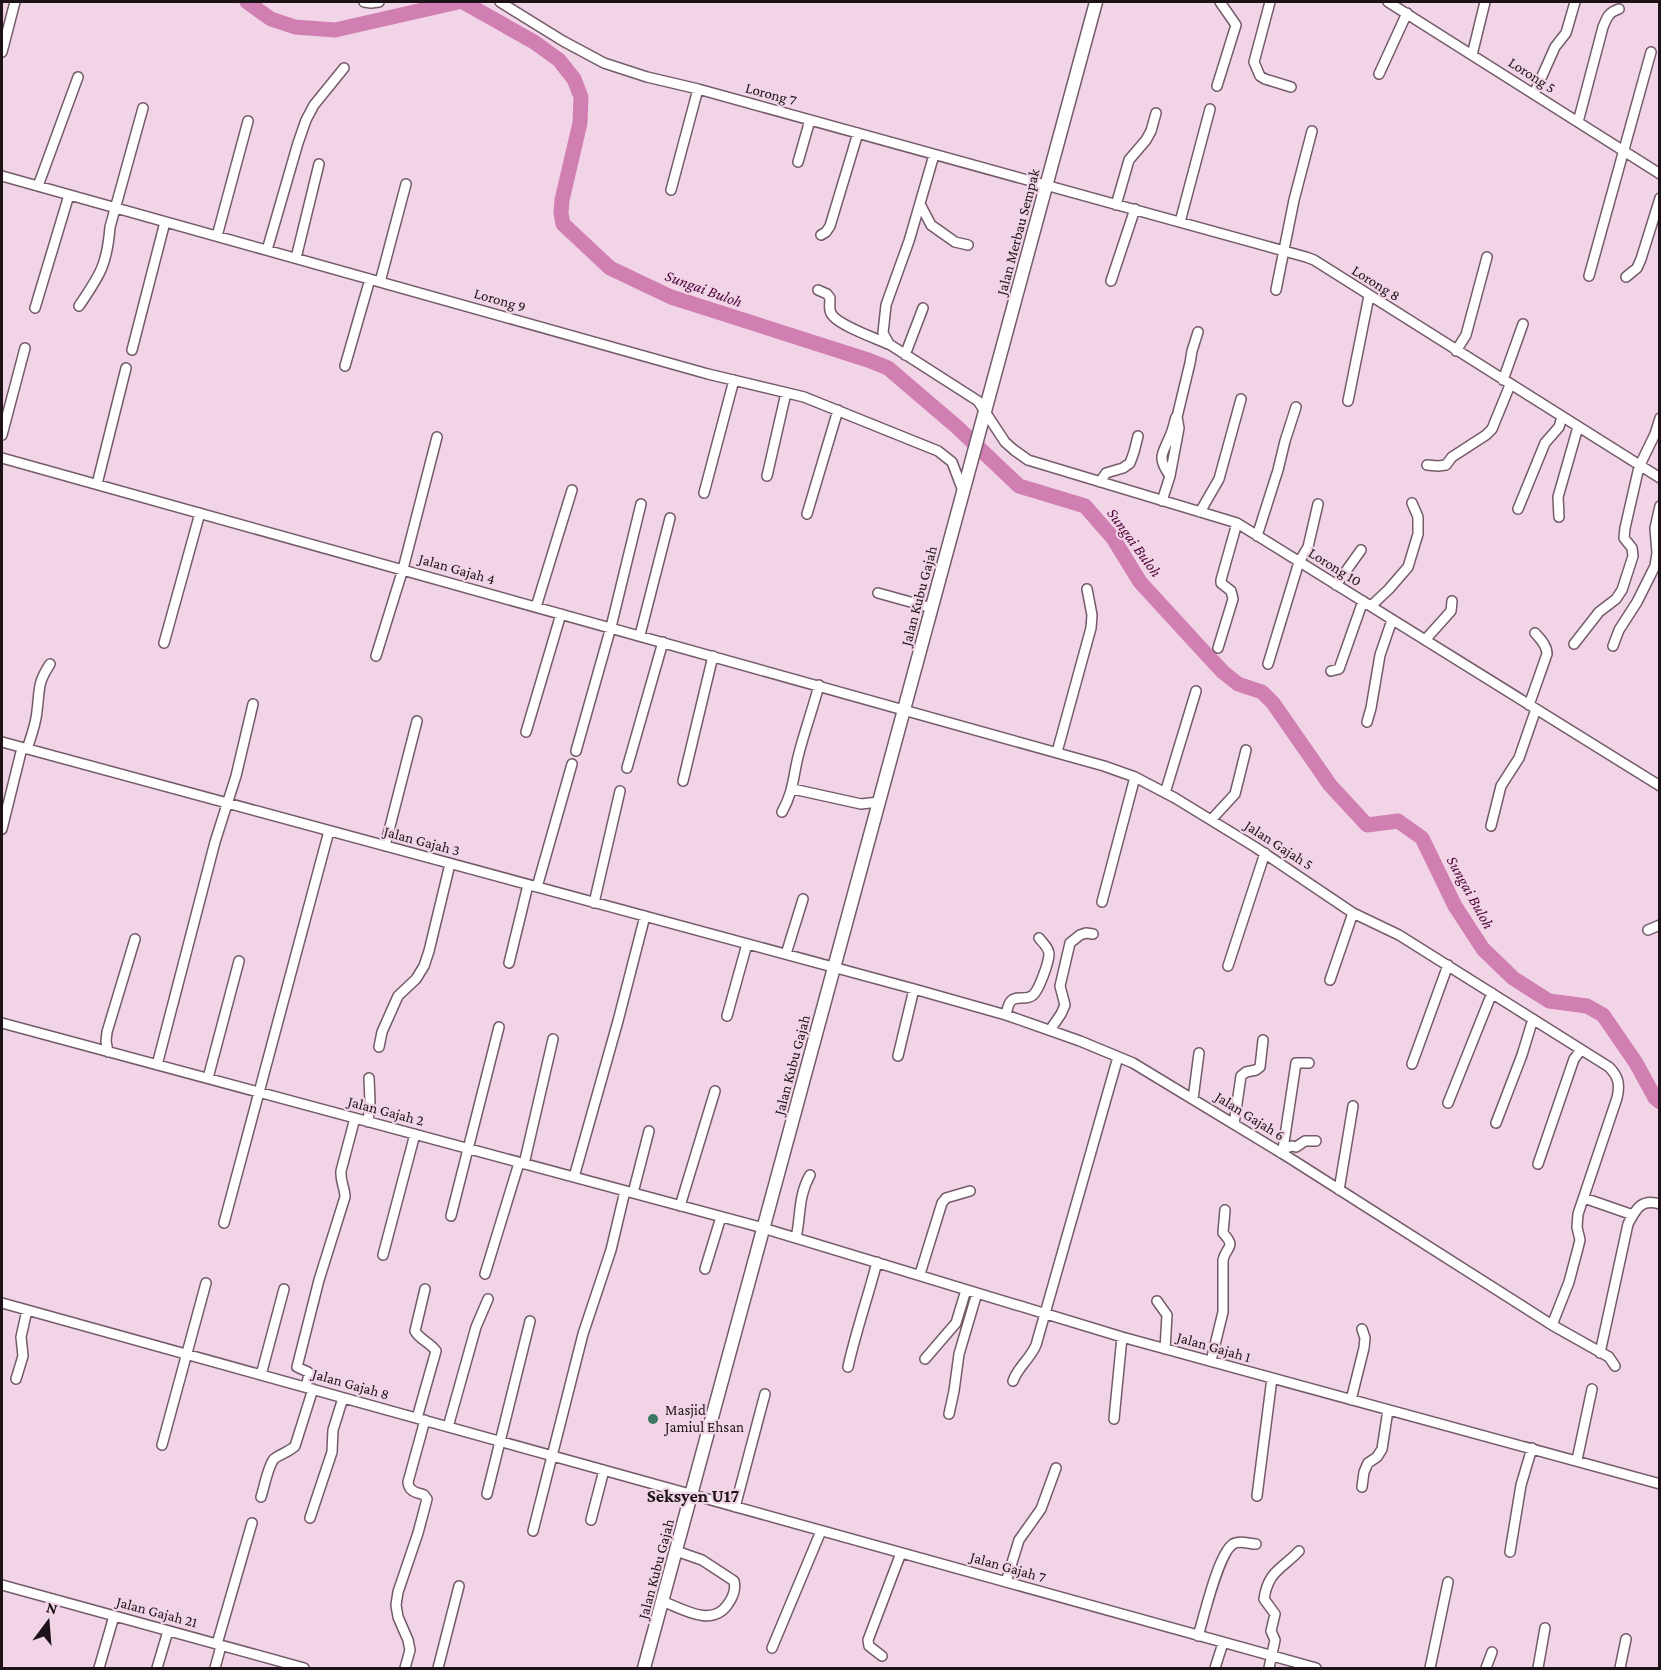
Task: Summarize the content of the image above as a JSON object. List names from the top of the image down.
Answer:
{
  "streets": {
    "street": [
      "Lorong 5",
      "Lorong 7",
      "Jalan Merbau Sempak",
      "Lorong 8",
      "Lorong 9",
      "Lorong 10",
      "Jalan Gajah 4",
      "Jalan Kubu Gajah",
      "Jalan Gajah 3",
      "Jalan Gajah 5",
      "Jalan Gajah 2",
      "Jalan Gajah 6",
      "Jalan Gajah 1",
      "Jalan Gajah 8",
      "Jalan Gajah 7",
      "Jalan Gajah 21"
    ]
  },
  "crossings": [
    ["Lorong 7", "Jalan Merbau Sempak"],
    ["Lorong 7", "Lorong 8"],
    ["Jalan Merbau Sempak", "Lorong 8"],
    ["Jalan Merbau Sempak", "Lorong 10"],
    ["Jalan Merbau Sempak", "Jalan Kubu Gajah"],
    ["Lorong 9", "Jalan Kubu Gajah"],
    ["Jalan Gajah 4", "Jalan Kubu Gajah"],
    ["Jalan Gajah 4", "Jalan Gajah 5"],
    ["Jalan Kubu Gajah", "Jalan Gajah 3"],
    ["Jalan Kubu Gajah", "Jalan Gajah 5"],
    ["Jalan Kubu Gajah", "Jalan Gajah 2"],
    ["Jalan Kubu Gajah", "Jalan Gajah 6"],
    ["Jalan Kubu Gajah", "Jalan Gajah 1"],
    ["Jalan Kubu Gajah", "Jalan Gajah 8"],
    ["Jalan Kubu Gajah", "Jalan Gajah 7"],
    ["Jalan Gajah 3", "Jalan Gajah 6"],
    ["Jalan Gajah 2", "Jalan Gajah 1"],
    ["Jalan Gajah 8", "Jalan Gajah 7"]
  ],
  "districts": ["Seksyen U17"],
  "water": ["Sungai Buloh"],
  "places": ["Masjid Jamiul Ehsan"],
  "north": "top"
}
